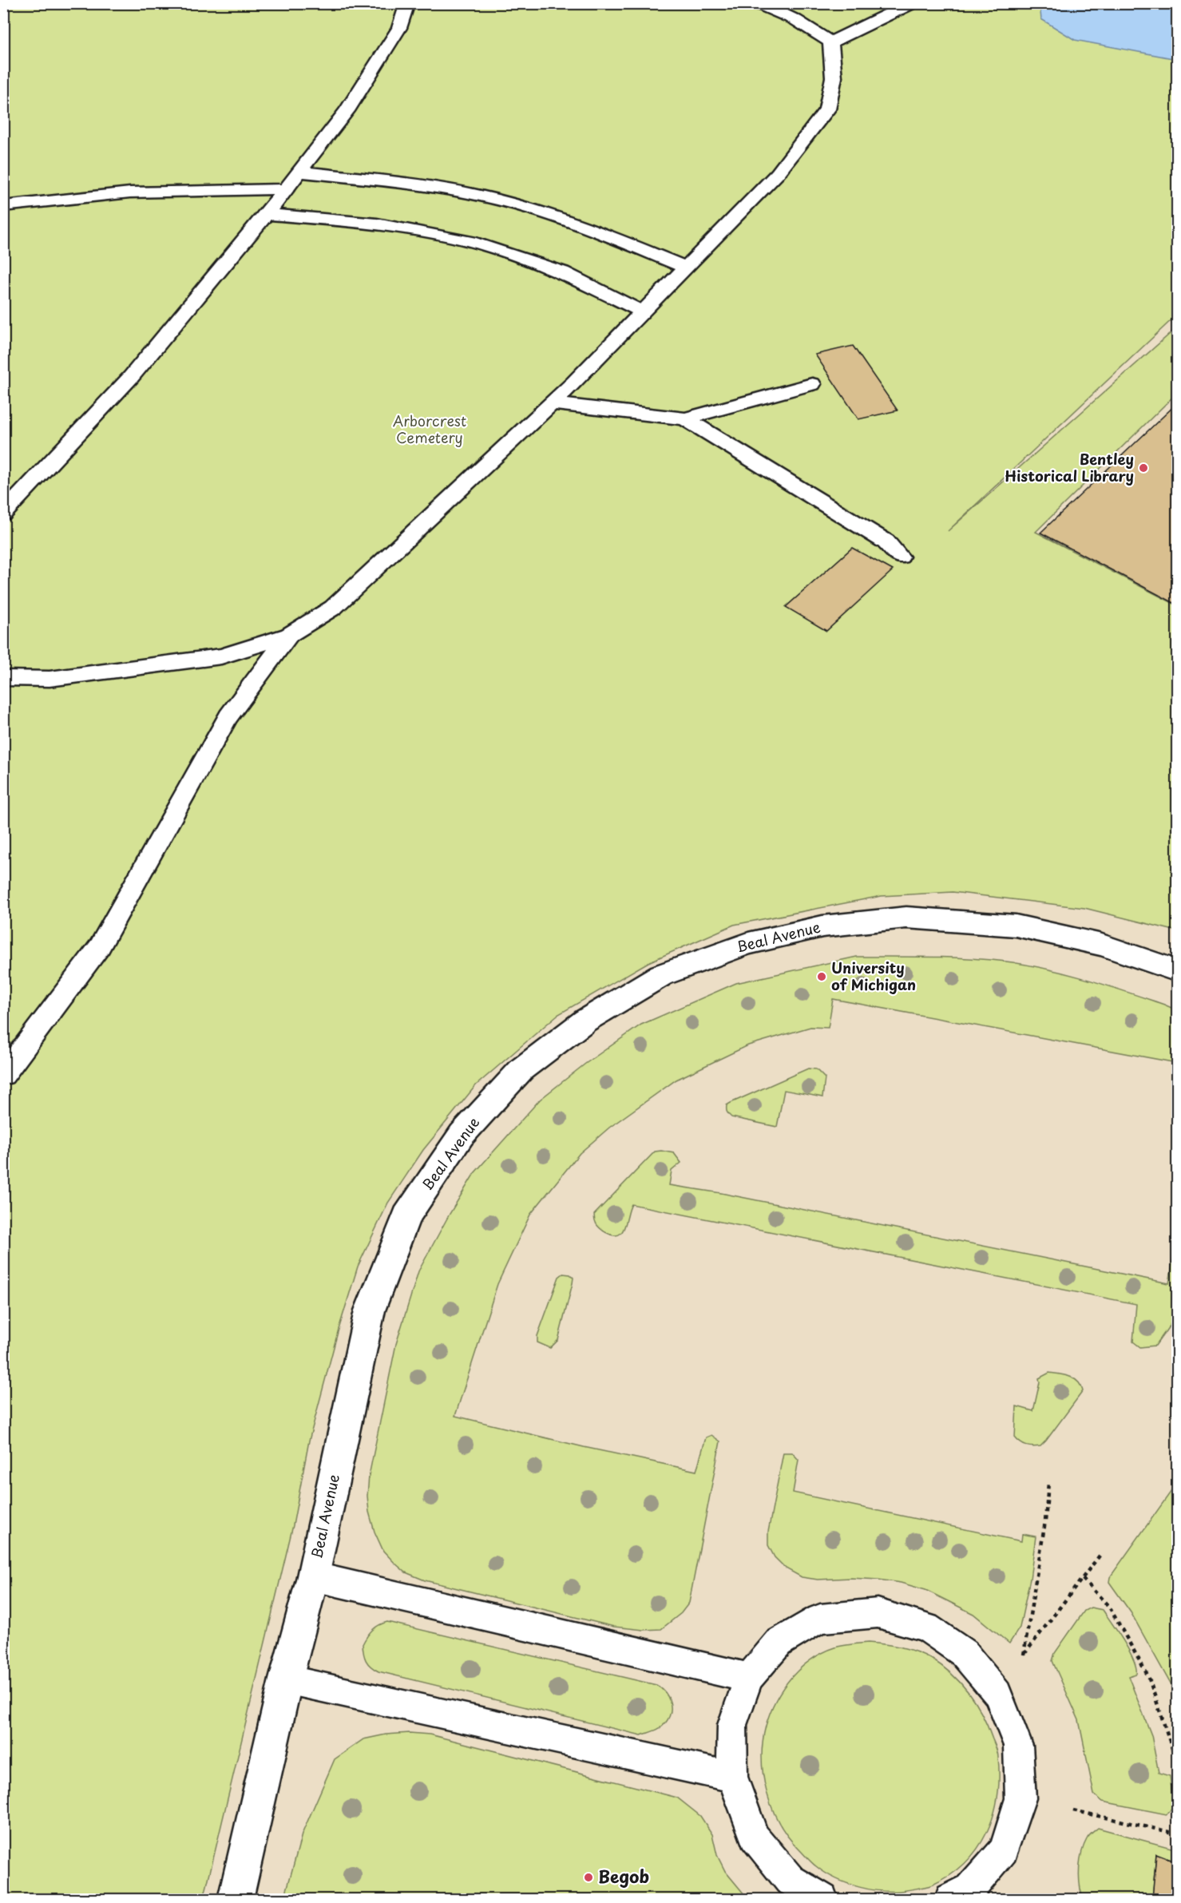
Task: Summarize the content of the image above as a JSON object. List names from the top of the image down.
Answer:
{
  "streets": {
    "street": ["Beal Avenue"]
  },
  "parks": ["Arborcrest Cemetery"],
  "places": ["Bentley Historical Library", "University of Michigan", "Begob"]
}
